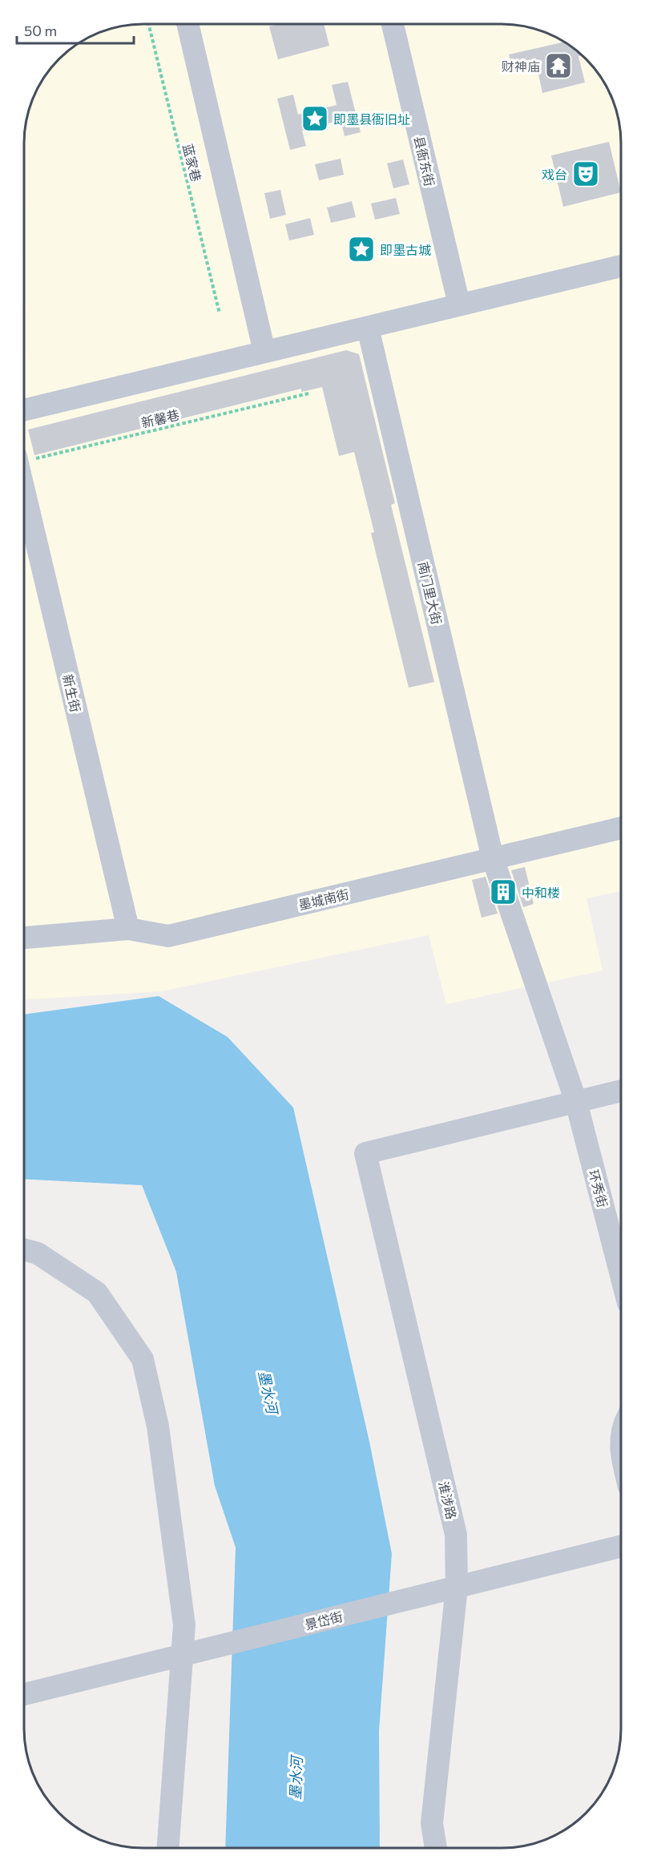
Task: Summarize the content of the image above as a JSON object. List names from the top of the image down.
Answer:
{
  "streets": {
    "street": [
      "县衙东街",
      "南门里大街",
      "新生街",
      "墨城南街",
      "环秀街",
      "淮涉路",
      "景岱街"
    ],
    "path": ["蓝家巷", "新馨巷"]
  },
  "crossings": [
    ["南门里大街", "墨城南街"],
    ["南门里大街", "环秀街"],
    ["南门里大街", "淮涉路"],
    ["新生街", "墨城南街"],
    ["环秀街", "淮涉路"],
    ["淮涉路", "景岱街"]
  ],
  "water": ["墨水河"],
  "places": {
    "temple": ["财神庙"],
    "place": ["即墨县衙旧址", "即墨古城"],
    "theatre": ["戏台"],
    "building": ["中和楼"]
  },
  "scale_bar": "50 m"
}
